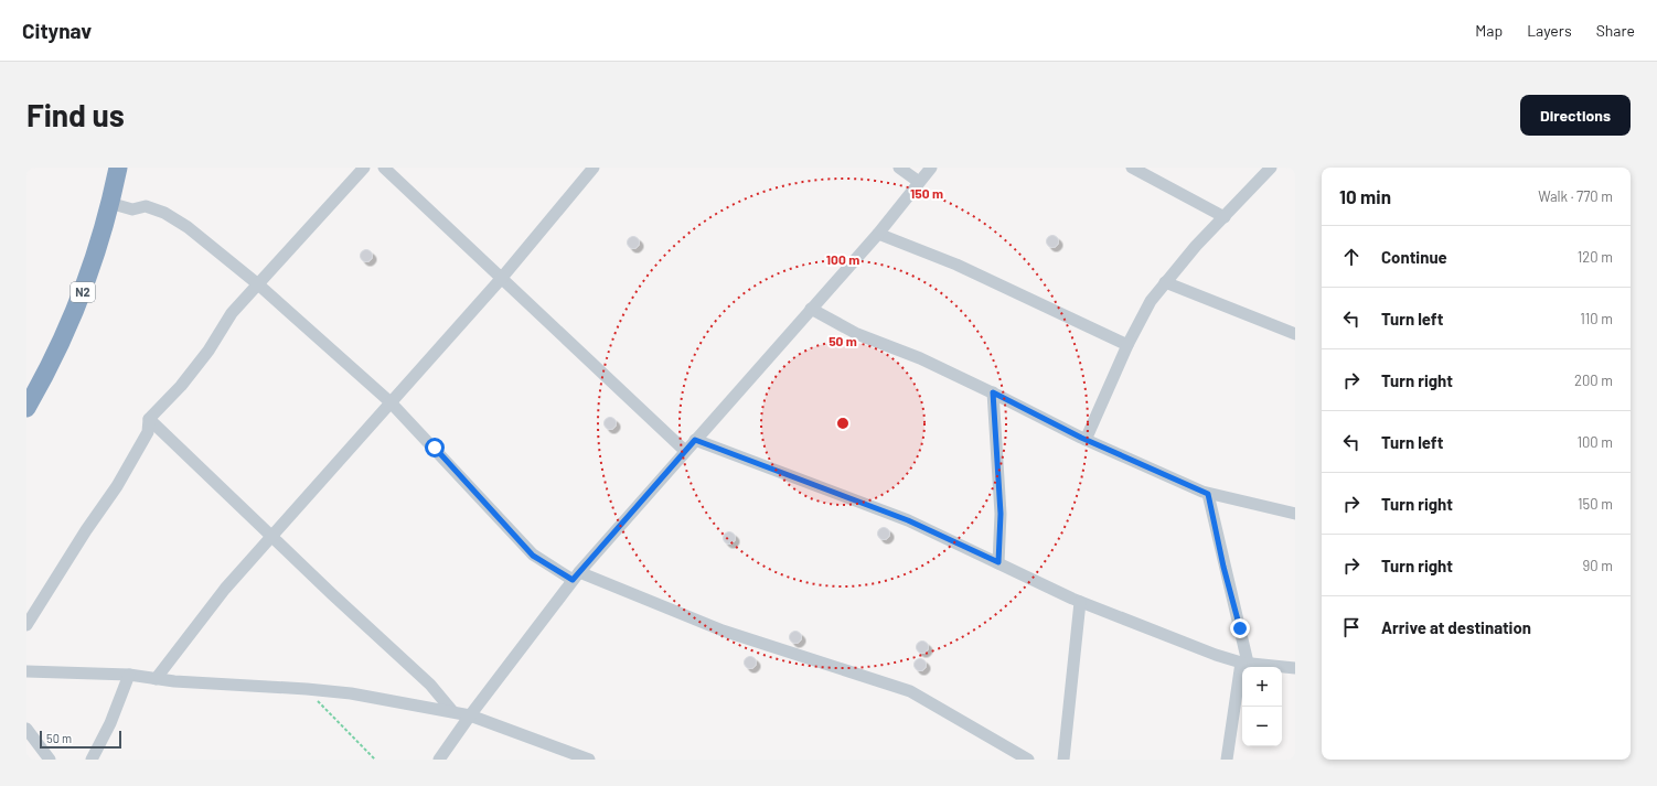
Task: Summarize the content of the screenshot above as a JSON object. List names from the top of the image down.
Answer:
{
  "streets": {
    "highway": ["N2"]
  },
  "scale_bar": "50 m",
  "page": {
    "header": "Citynav",
    "nav": ["Map", "Layers", "Share"],
    "buttons": "Directions",
    "title": "Find us",
    "heading": ["10 min", "Walk · 770 m"],
    "list": [
      ["Continue", "120 m"],
      ["Turn left", "110 m"],
      ["Turn right", "200 m"],
      ["Turn left", "100 m"],
      ["Turn right", "150 m"],
      ["Turn right", "90 m"],
      "Arrive at destination"
    ],
    "map_buttons": ["+", "−"],
    "scale": "50 m"
  },
  "rings": ["150 m", "100 m", "50 m"]
}
